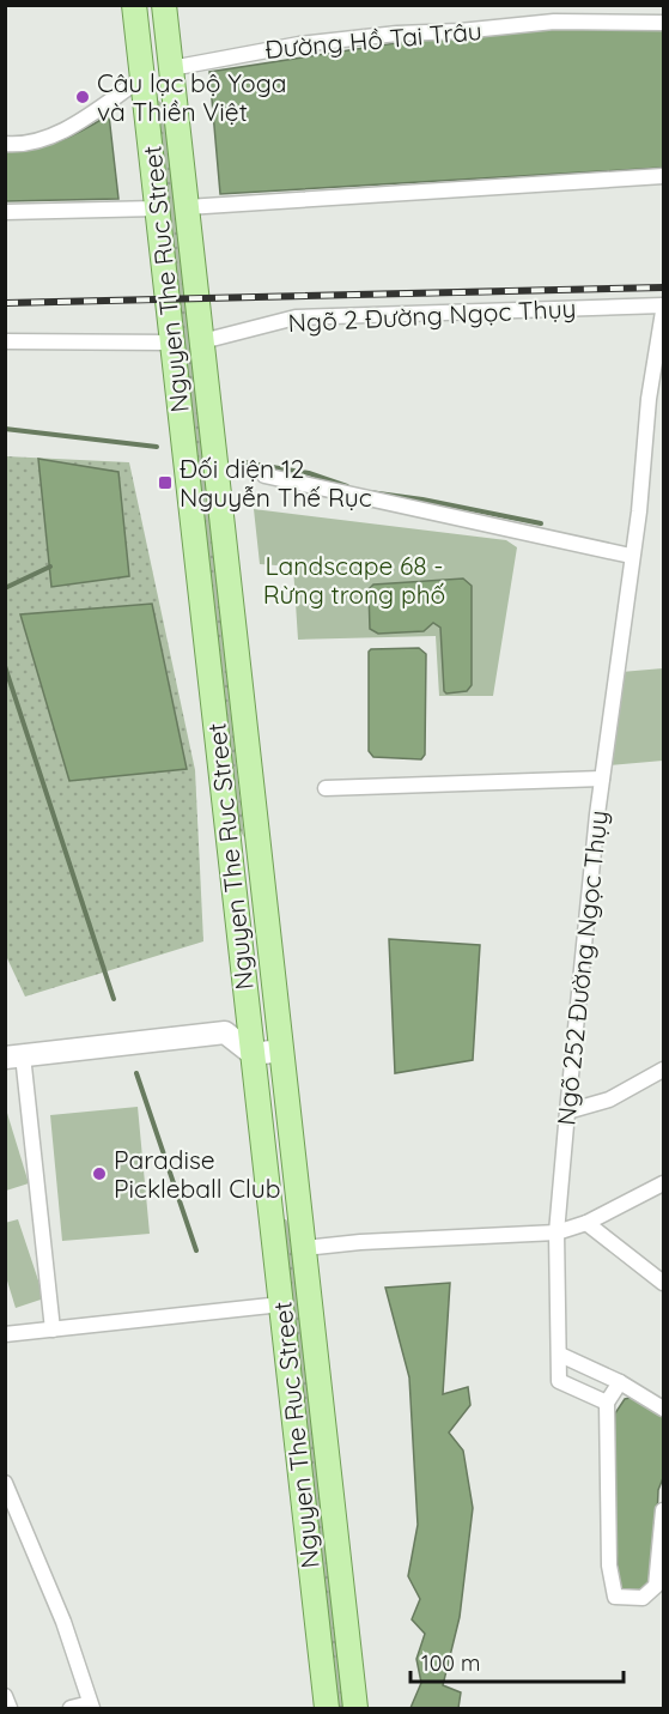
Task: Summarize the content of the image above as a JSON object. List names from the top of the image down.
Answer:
{
  "streets": {
    "main road": ["Nguyen The Ruc Street"],
    "street": ["Đường Hồ Tai Trâu", "Ngõ 2 Đường Ngọc Thụy", "Ngõ 252 Đường Ngọc Thụy"]
  },
  "crossings": [
    ["Đường Hồ Tai Trâu", "Nguyen The Ruc Street"],
    ["Nguyen The Ruc Street", "Ngõ 2 Đường Ngọc Thụy"]
  ],
  "parks": ["Landscape 68 - Rừng trong phố"],
  "places": {
    "other": ["Câu lạc bộ Yoga và Thiền Việt", "Paradise Pickleball Club"],
    "transit": ["Đối diện 12 Nguyễn Thế Rục"]
  },
  "scale_bar": "100 m"
}
